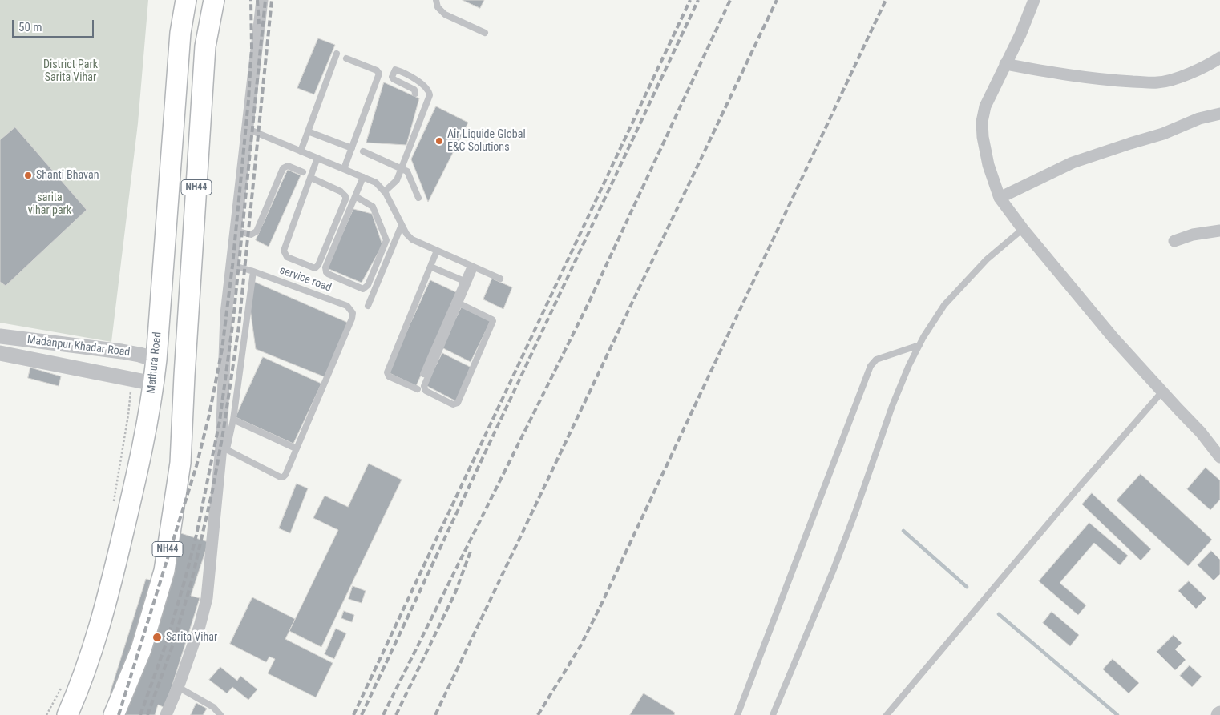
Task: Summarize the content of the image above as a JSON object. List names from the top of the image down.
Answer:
{
  "streets": {
    "highway": ["NH44", "Mathura Road"],
    "street": ["Madanpur Khadar Road"],
    "lane": ["service road"]
  },
  "crossings": [
    ["Madanpur Khadar Road", "Mathura Road"]
  ],
  "parks": ["District Park Sarita Vihar", "sarita vihar park"],
  "places": ["Air Liquide Global E&C Solutions", "Shanti Bhavan", "Sarita Vihar"],
  "scale_bar": "50 m"
}
